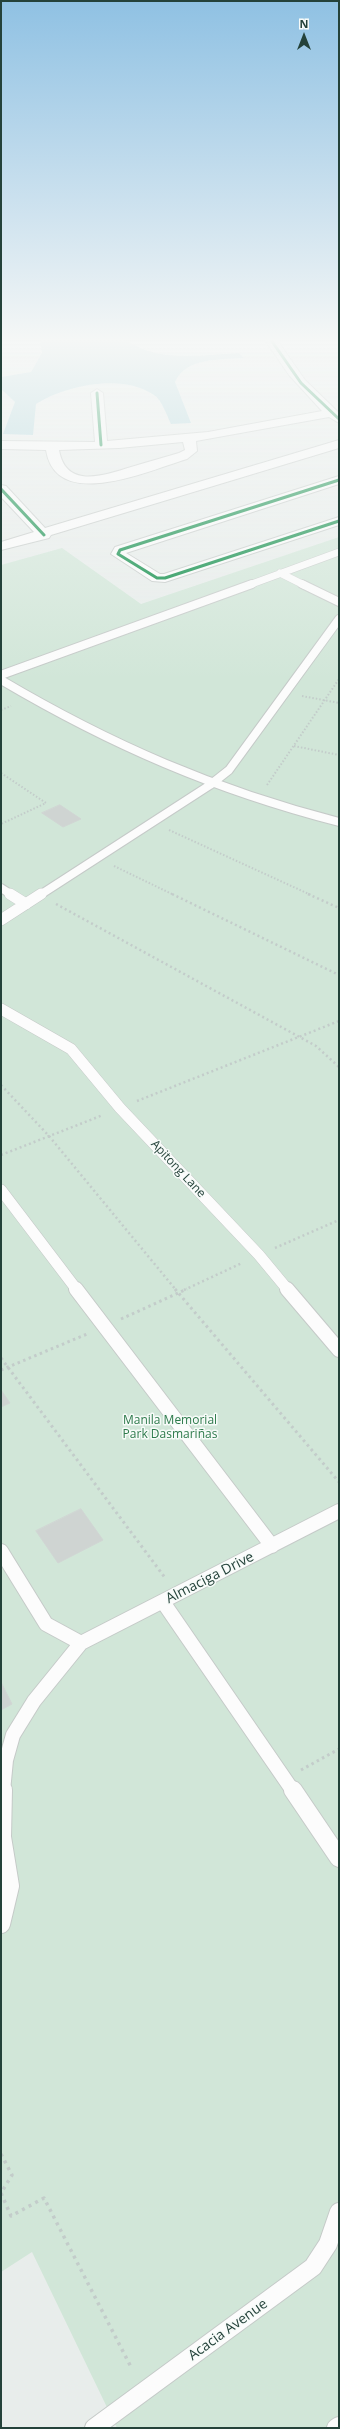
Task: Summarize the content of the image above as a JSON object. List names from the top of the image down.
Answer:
{
  "streets": {
    "lane": ["Apitong Lane", "Almaciga Drive", "Acacia Avenue"]
  },
  "parks": ["Manila Memorial Park Dasmariñas"],
  "north": "top"
}
